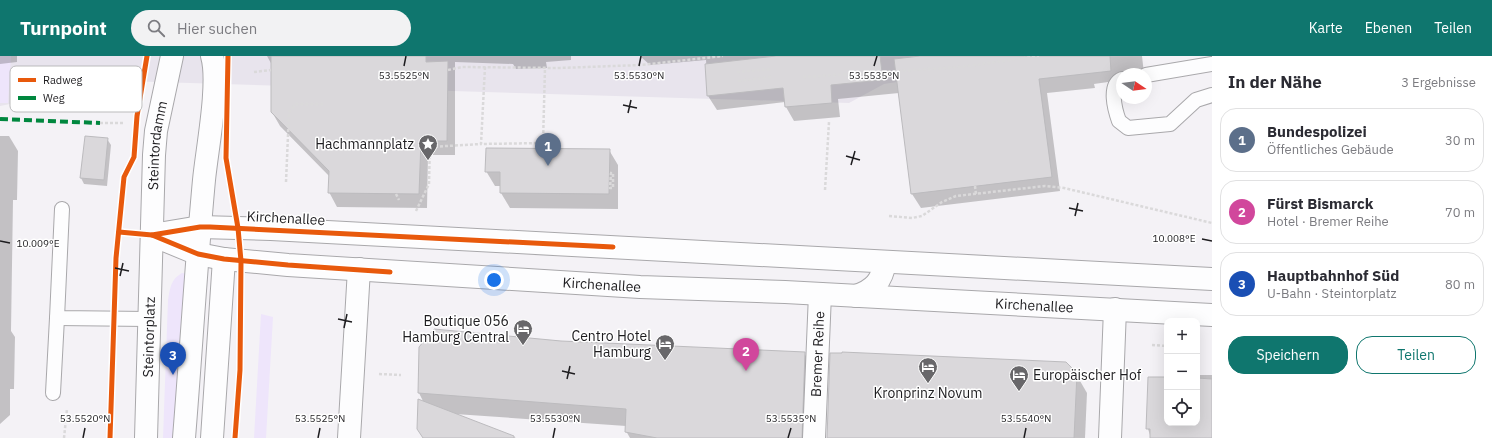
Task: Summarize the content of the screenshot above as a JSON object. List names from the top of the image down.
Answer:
{
  "streets": {
    "street": [
      "Steintordamm",
      "Kirchenallee",
      "Steintorplatz",
      "Bremer Reihe"
    ]
  },
  "crossings": [
    ["Steintordamm", "Kirchenallee"],
    ["Steintordamm", "Steintorplatz"],
    ["Kirchenallee", "Steintorplatz"],
    ["Kirchenallee", "Bremer Reihe"]
  ],
  "places": {
    "place": ["Hachmannplatz"],
    "hotel": [
      "Boutique 056 Hamburg Central",
      "Centro Hotel Hamburg",
      "Kronprinz Novum",
      "Europäischer Hof"
    ]
  },
  "legend": ["Radweg", "Weg"],
  "north": "right",
  "page": {
    "header": "Turnpoint",
    "search": "Hier suchen",
    "nav": ["Karte", "Ebenen", "Teilen"],
    "heading": ["In der Nähe", "3 Ergebnisse"],
    "list": [
      {
        "mark": "1",
        "name": "Bundespolizei",
        "note": "Öffentliches Gebäude",
        "value": "30 m"
      },
      {
        "mark": "2",
        "name": "Fürst Bismarck",
        "note": "Hotel · Bremer Reihe",
        "value": "70 m"
      },
      {
        "mark": "3",
        "name": "Hauptbahnhof Süd",
        "note": "U-Bahn · Steintorplatz",
        "value": "80 m"
      }
    ],
    "pins": ["1", "2", "3"],
    "map_buttons": ["+", "−"],
    "buttons": ["Speichern", "Teilen"]
  },
  "coordinates": [
    "53.5525°N",
    "53.5530°N",
    "53.5535°N",
    "10.008°E",
    "10.009°E",
    "53.5520°N",
    "53.5540°N"
  ]
}
